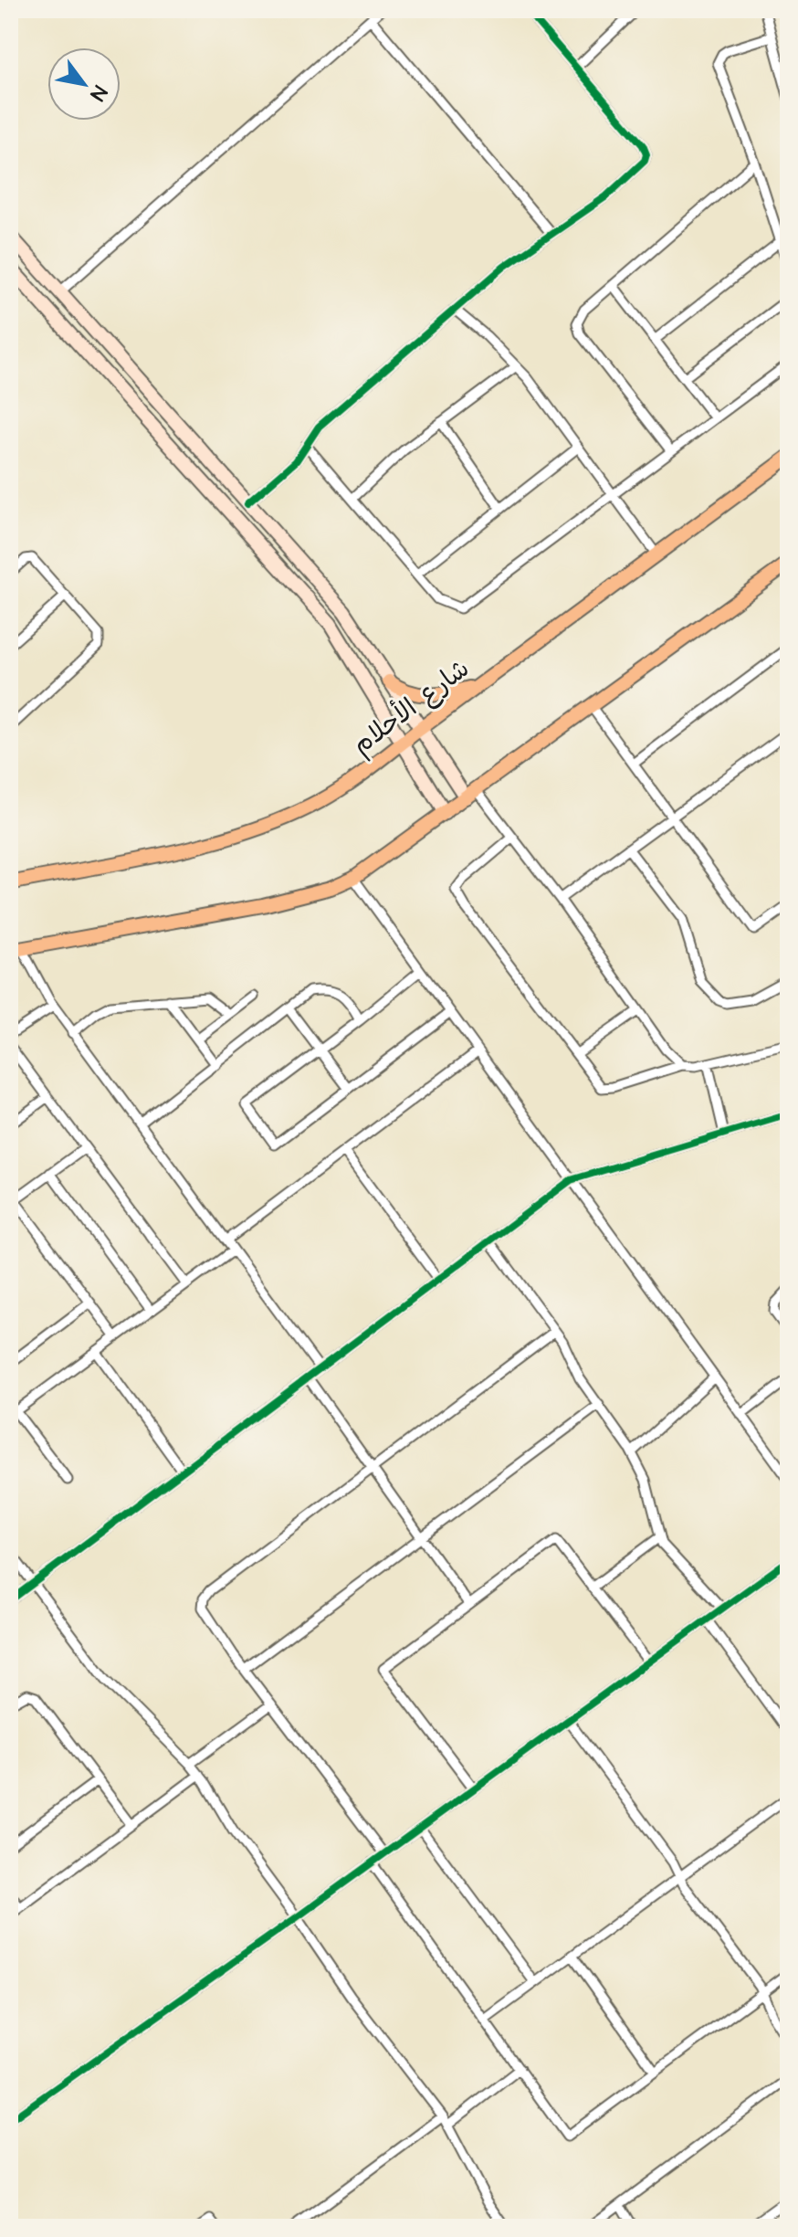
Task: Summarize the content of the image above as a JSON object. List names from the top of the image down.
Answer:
{
  "streets": {
    "main road": ["شارع الأحلام"]
  },
  "north": "bottom right"
}
